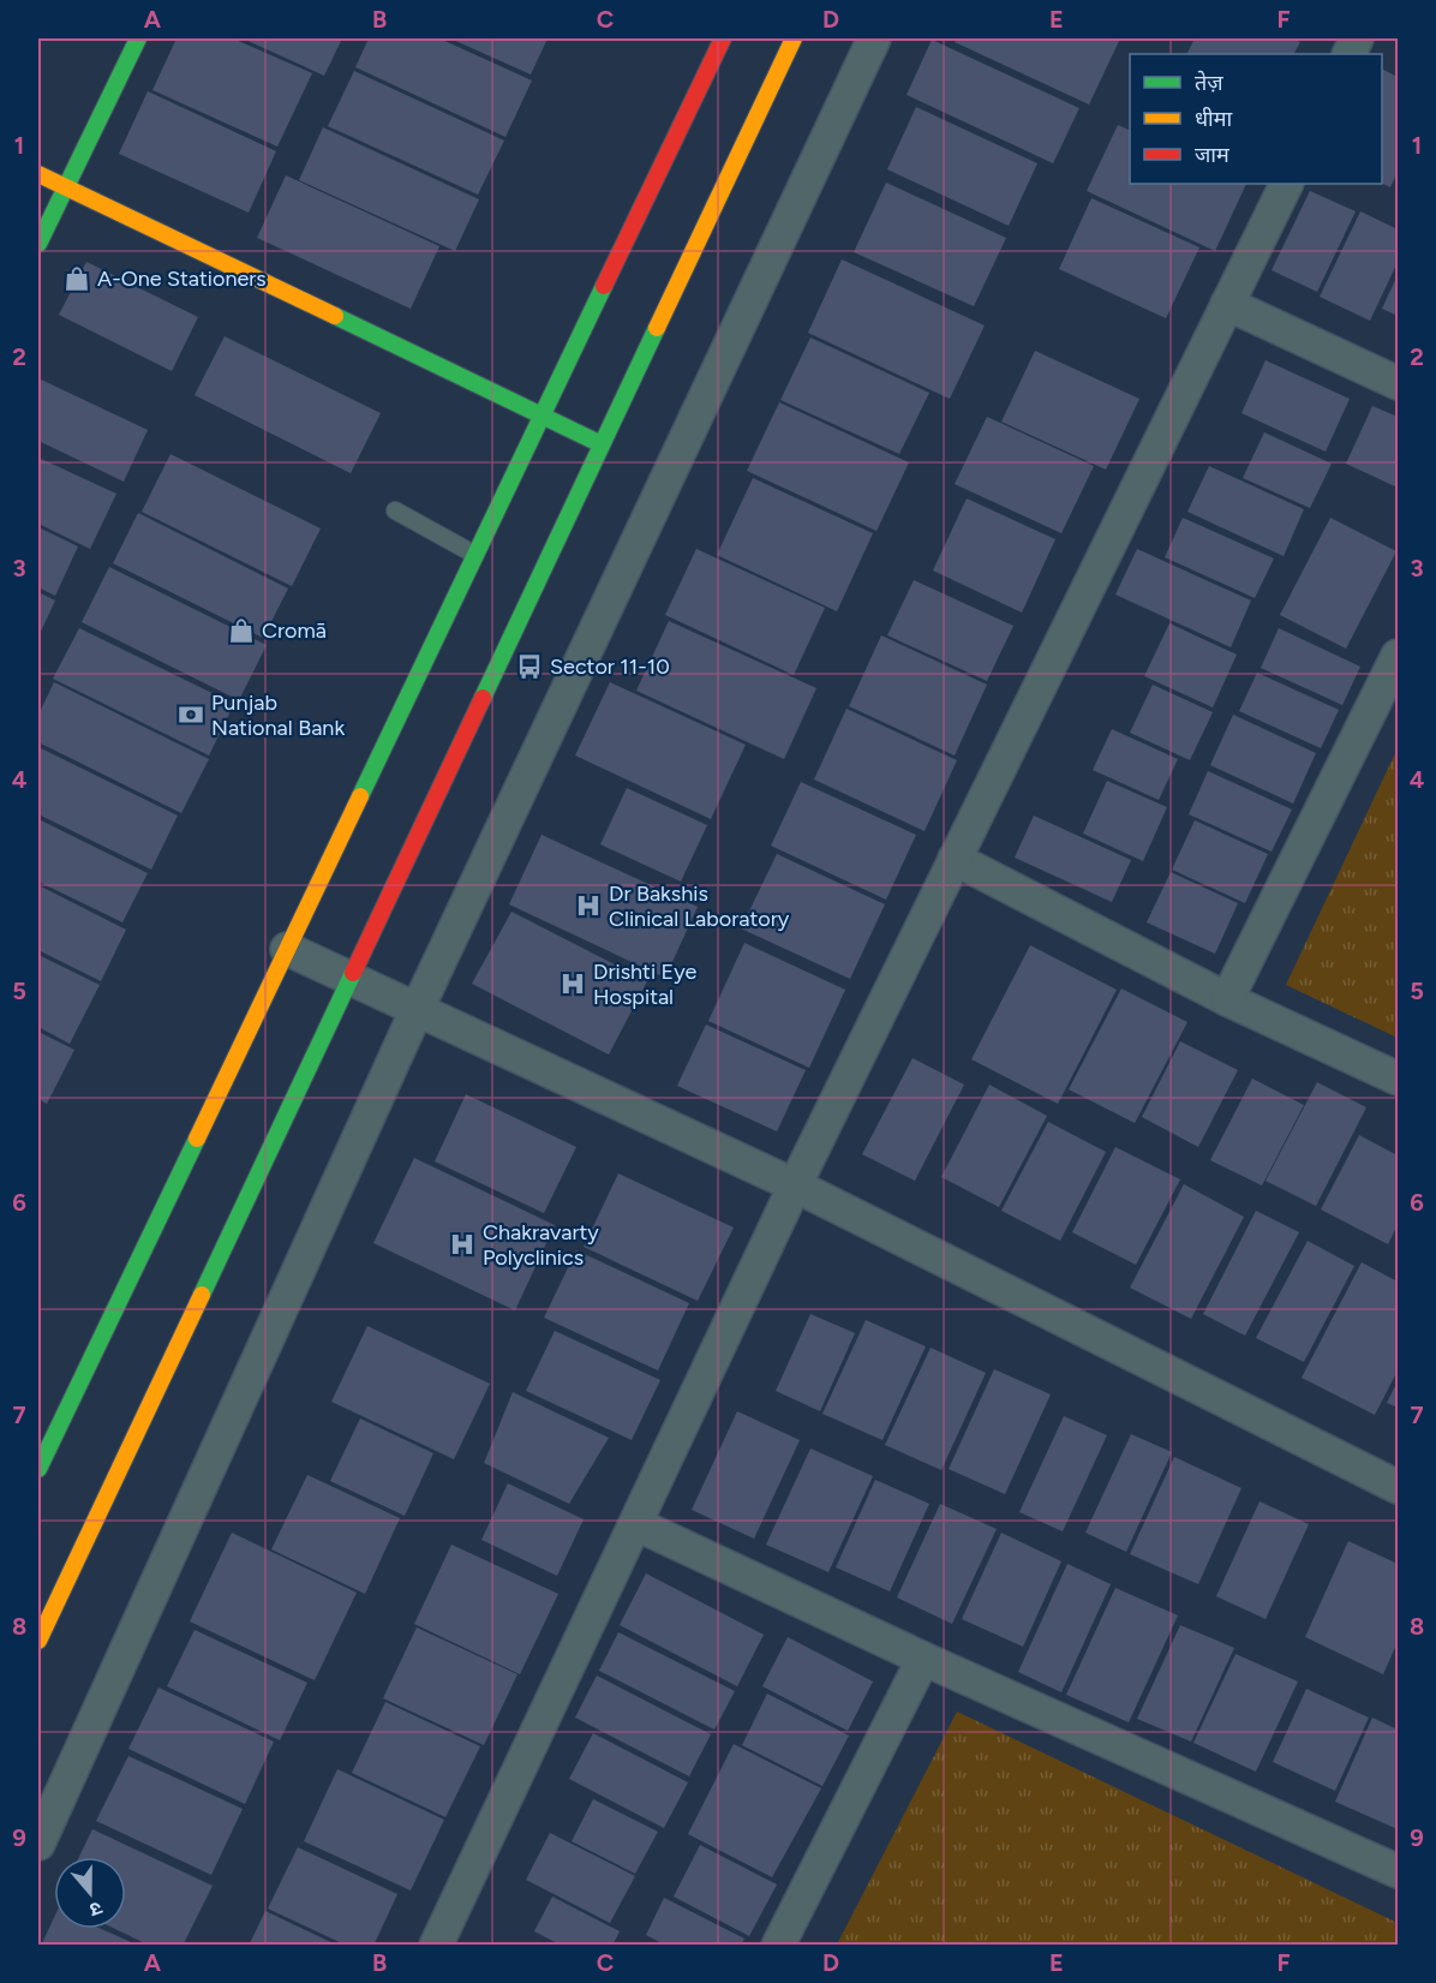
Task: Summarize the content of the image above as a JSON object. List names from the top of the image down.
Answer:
{
  "places": {
    "shop": ["A-One Stationers", "Cromā"],
    "bus stop": ["Sector 11-10"],
    "bank": ["Punjab National Bank"],
    "hospital": ["Dr Bakshis Clinical Laboratory", "Drishti Eye Hospital", "Chakravarty Polyclinics"]
  },
  "legend": ["तेज़", "धीमा", "जाम"],
  "north": "bottom",
  "grid": {
    "columns": [
      "A",
      "B",
      "C",
      "D",
      "E",
      "F"
    ],
    "rows": [
      "1",
      "2",
      "3",
      "4",
      "5",
      "6",
      "7",
      "8",
      "9"
    ]
  }
}
